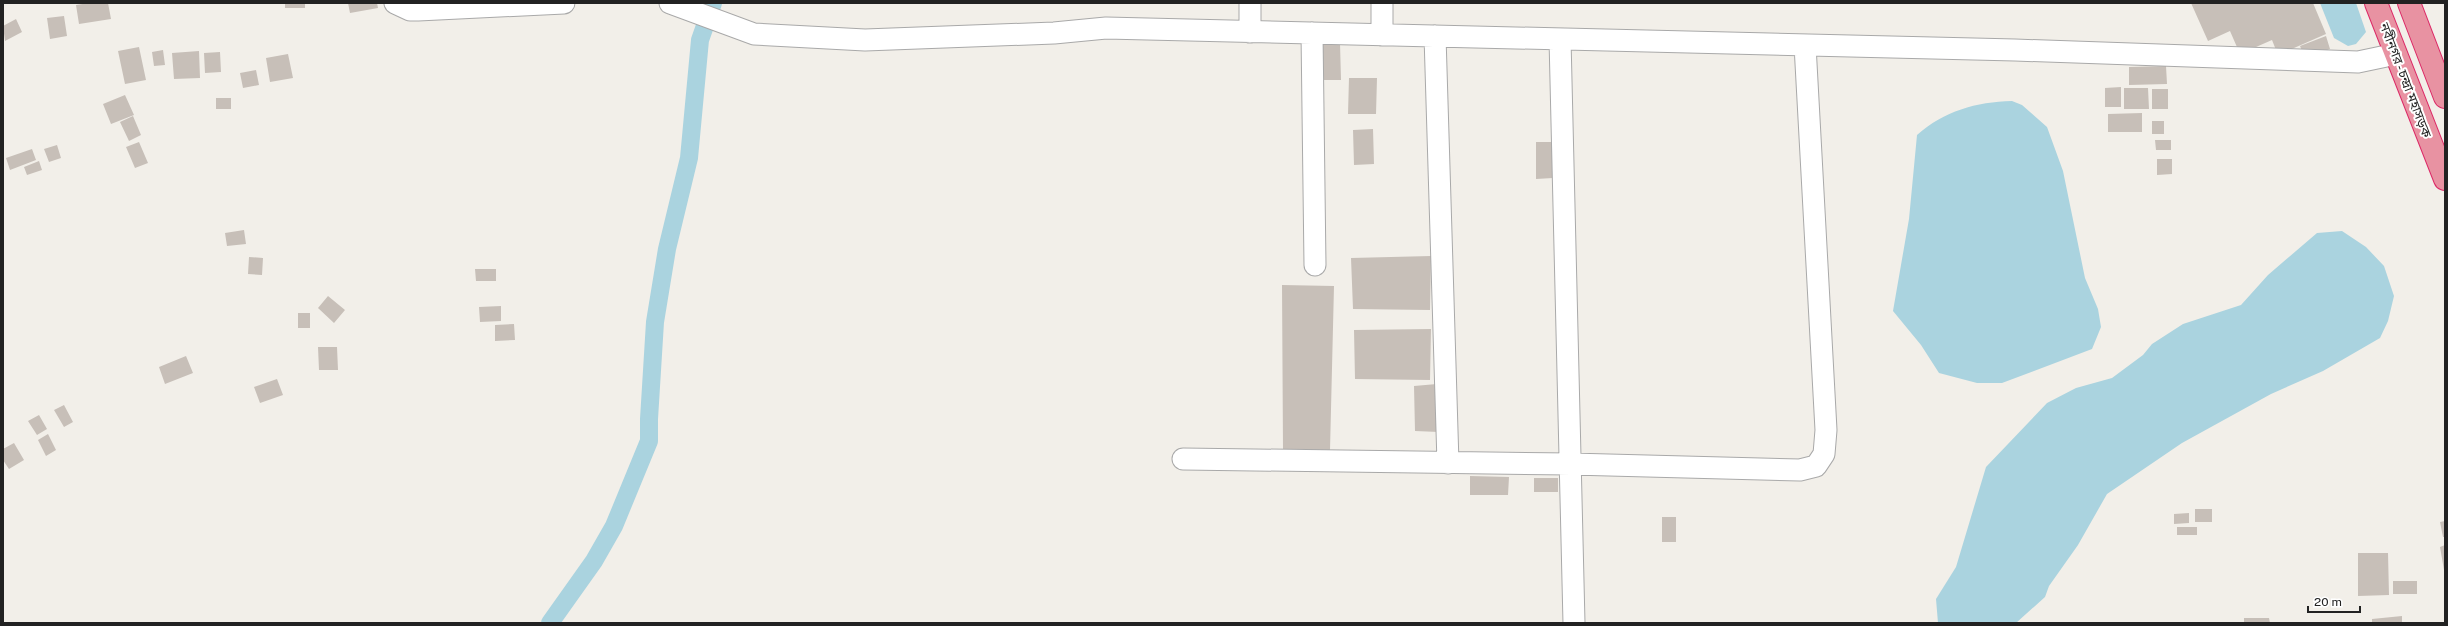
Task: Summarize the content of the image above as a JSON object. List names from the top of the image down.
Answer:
{
  "streets": {
    "highway": ["নবীনগর - চন্দ্রা মহাসড়ক"]
  },
  "scale_bar": "20 m"
}
